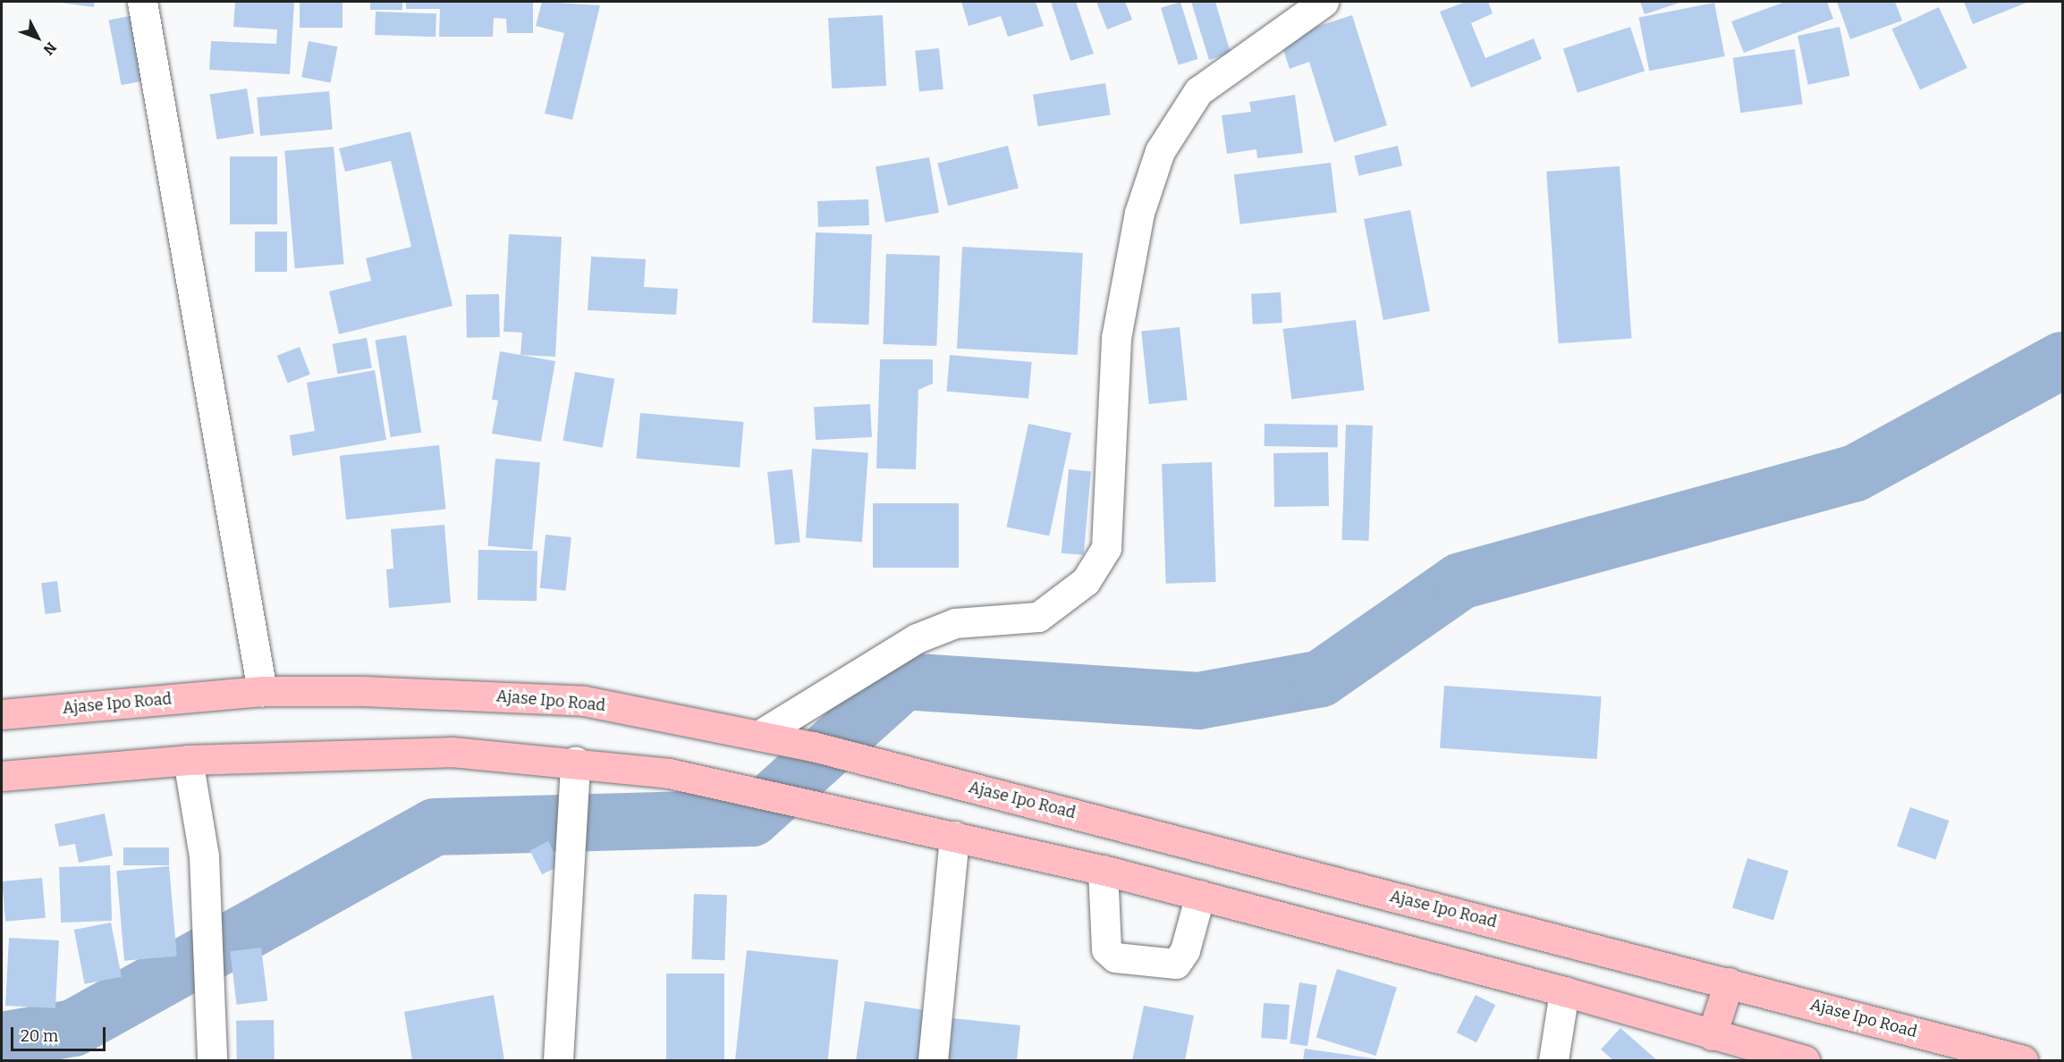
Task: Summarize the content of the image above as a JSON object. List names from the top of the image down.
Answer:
{
  "streets": {
    "highway": ["Ajase Ipo Road"]
  },
  "scale_bar": "20 m",
  "north": "bottom right"
}
